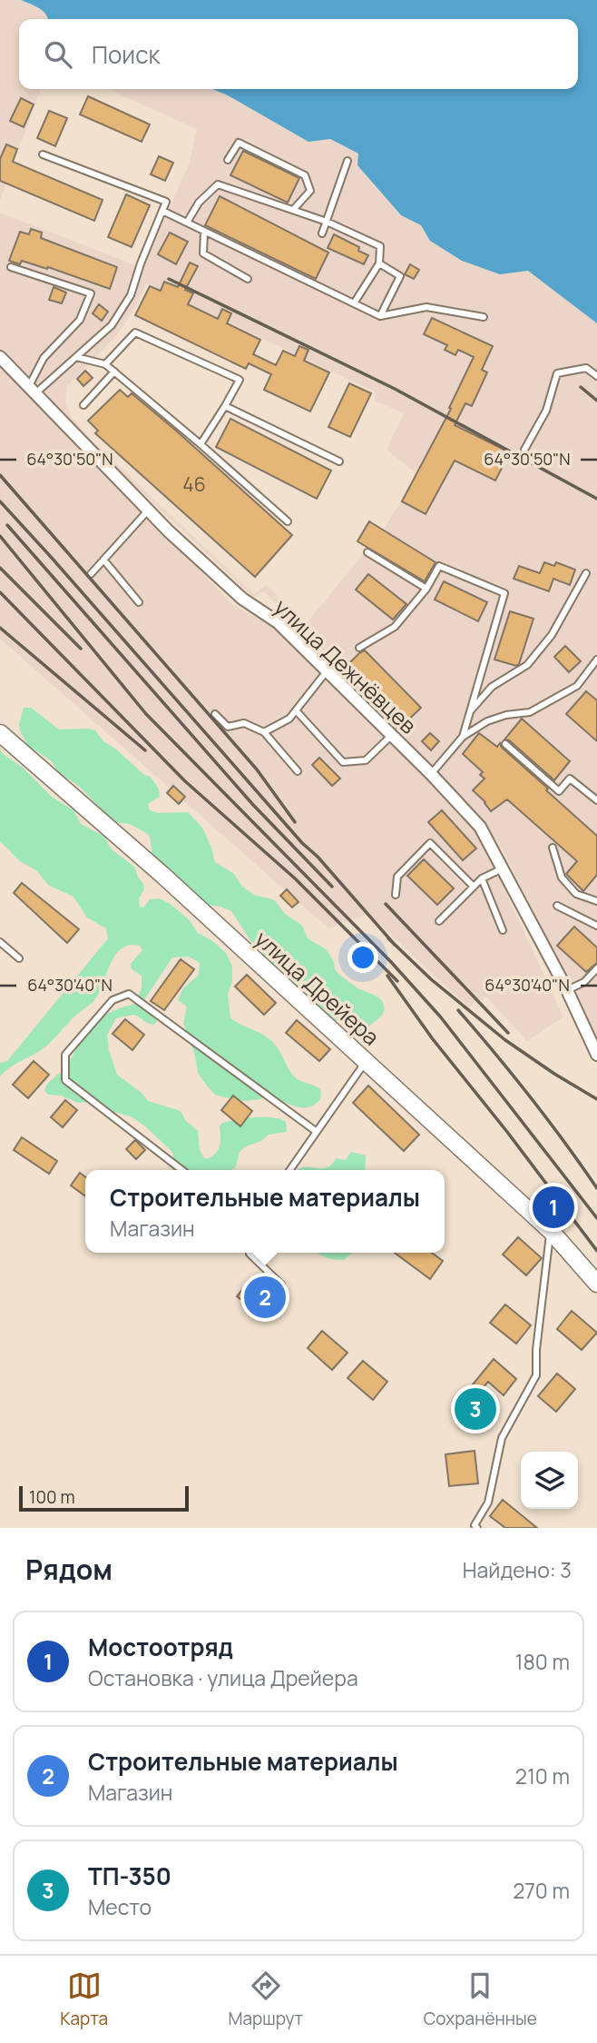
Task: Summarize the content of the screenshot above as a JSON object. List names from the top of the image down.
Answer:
{
  "streets": {
    "main road": ["улица Дрейера"],
    "street": ["улица Дежнёвцев"]
  },
  "house_numbers": ["46"],
  "scale_bar": "100 m",
  "page": {
    "search": "Поиск",
    "popup": ["Строительные материалы", "Магазин"],
    "pins": ["1", "2", "3"],
    "scale": "100 m",
    "heading": ["Рядом", "Найдено: 3"],
    "list": [
      {
        "mark": "1",
        "name": "Мостоотряд",
        "note": "Остановка · улица Дрейера",
        "value": "180 m"
      },
      {
        "mark": "2",
        "name": "Строительные материалы",
        "note": "Магазин",
        "value": "210 m"
      },
      {
        "mark": "3",
        "name": "ТП-350",
        "note": "Место",
        "value": "270 m"
      }
    ],
    "nav": ["Карта", "Маршрут", "Сохранённые"]
  },
  "coordinates": ["64°30'50\"N", "64°30'40\"N"]
}
